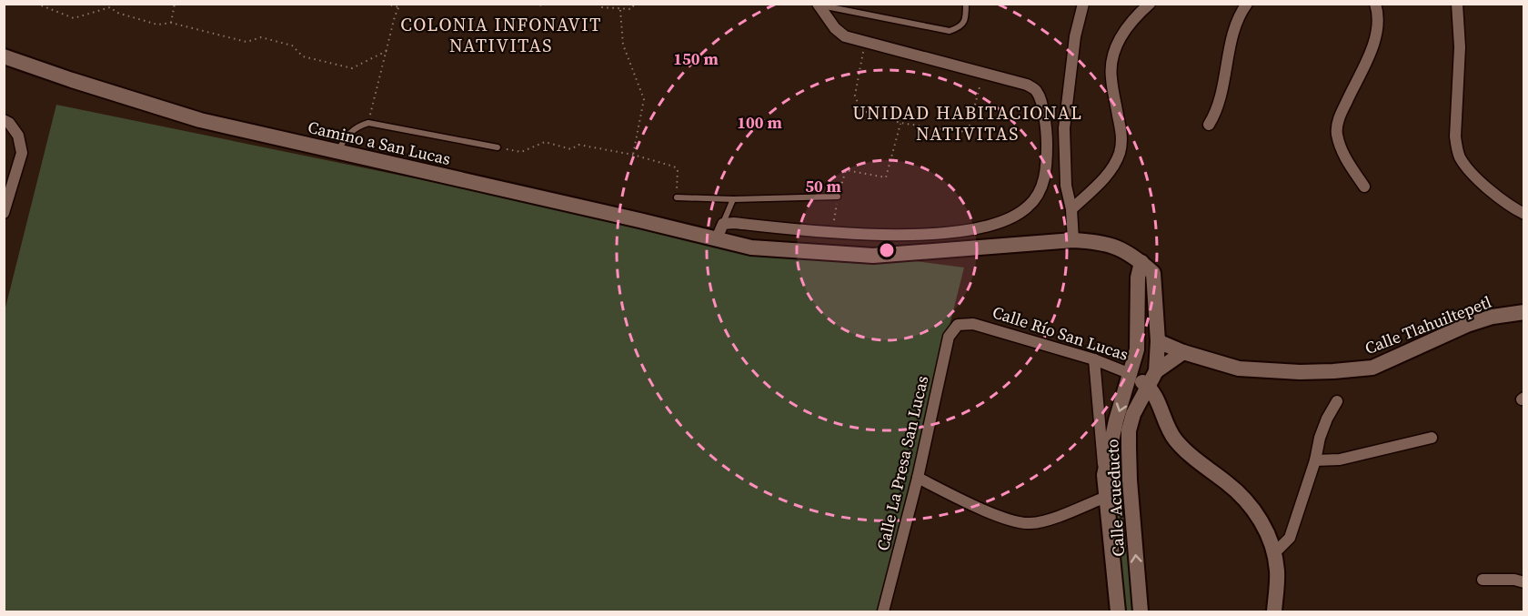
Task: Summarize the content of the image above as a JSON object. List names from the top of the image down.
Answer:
{
  "streets": {
    "street": [
      "Camino a San Lucas",
      "Calle Tlahuiltepetl",
      "Calle Río San Lucas",
      "Calle La Presa San Lucas",
      "Calle Acueducto"
    ]
  },
  "crossings": [
    ["Camino a San Lucas", "Calle Acueducto"],
    ["Calle Río San Lucas", "Calle La Presa San Lucas"],
    ["Calle Río San Lucas", "Calle Acueducto"]
  ],
  "districts": ["COLONIA INFONAVIT NATIVITAS", "UNIDAD HABITACIONAL NATIVITAS"],
  "rings": ["150 m", "100 m", "50 m"]
}
